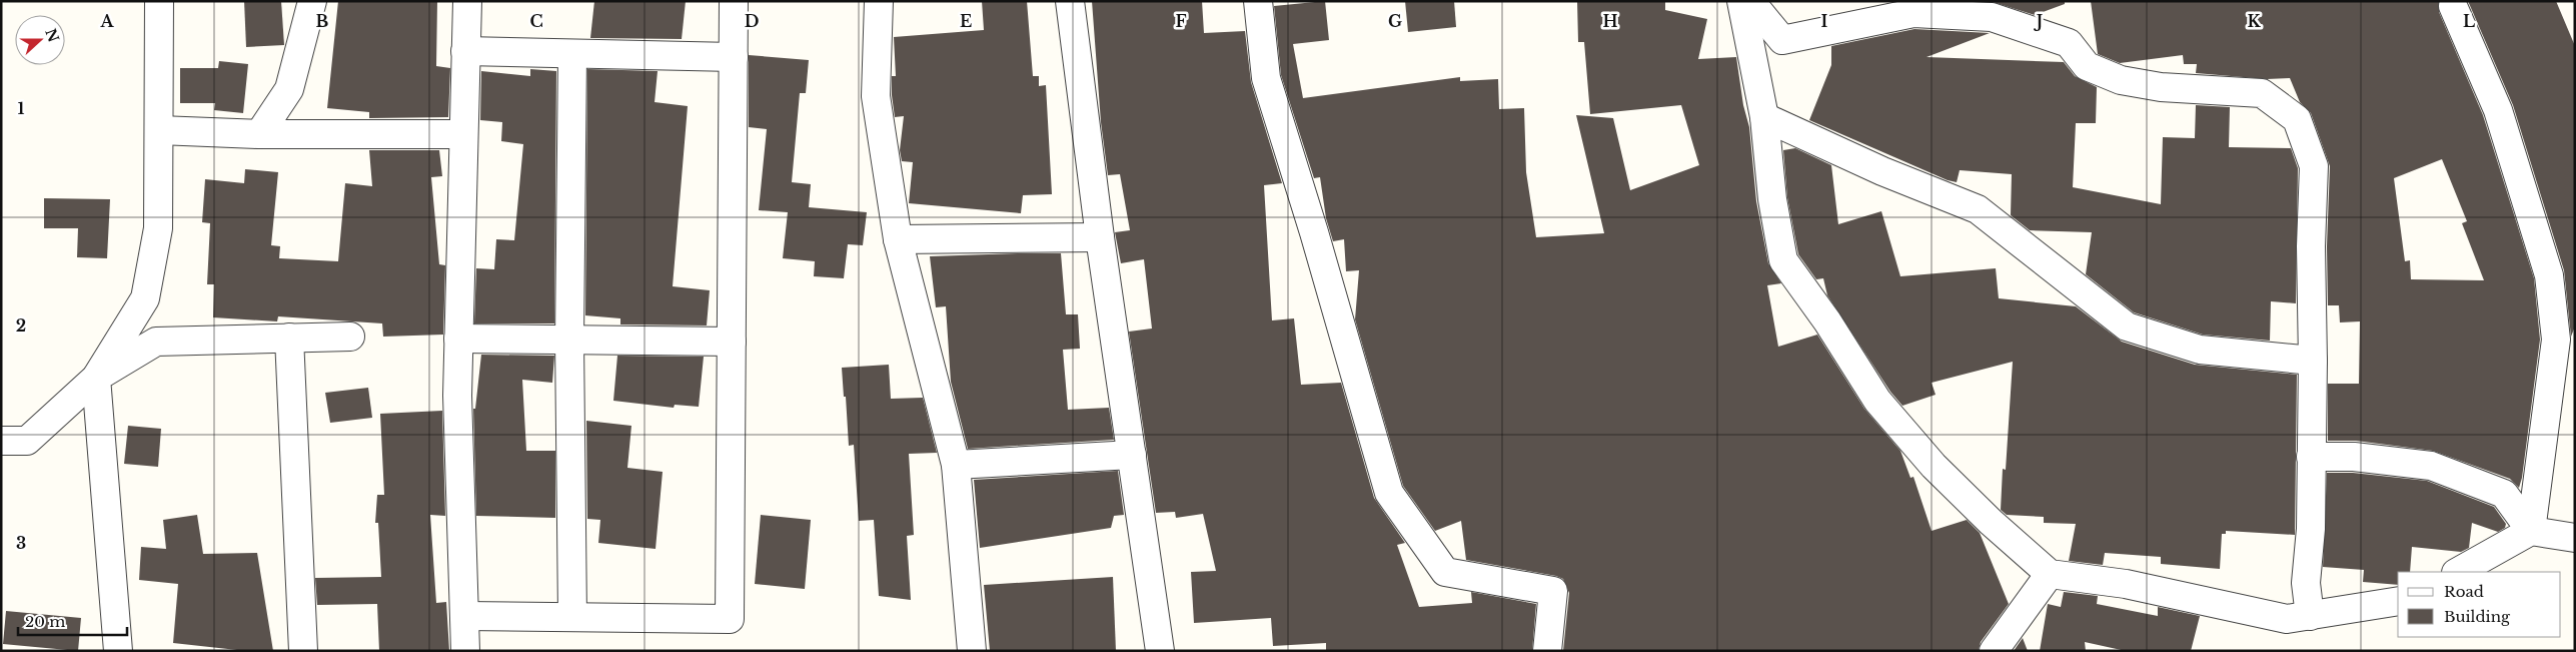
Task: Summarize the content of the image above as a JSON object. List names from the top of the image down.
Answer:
{
  "legend": ["Road", "Building"],
  "scale_bar": "20 m",
  "north": "right",
  "grid": {
    "columns": [
      "A",
      "B",
      "C",
      "D",
      "E",
      "F",
      "G",
      "H",
      "I",
      "J",
      "K",
      "L"
    ],
    "rows": ["1", "2", "3"]
  }
}
